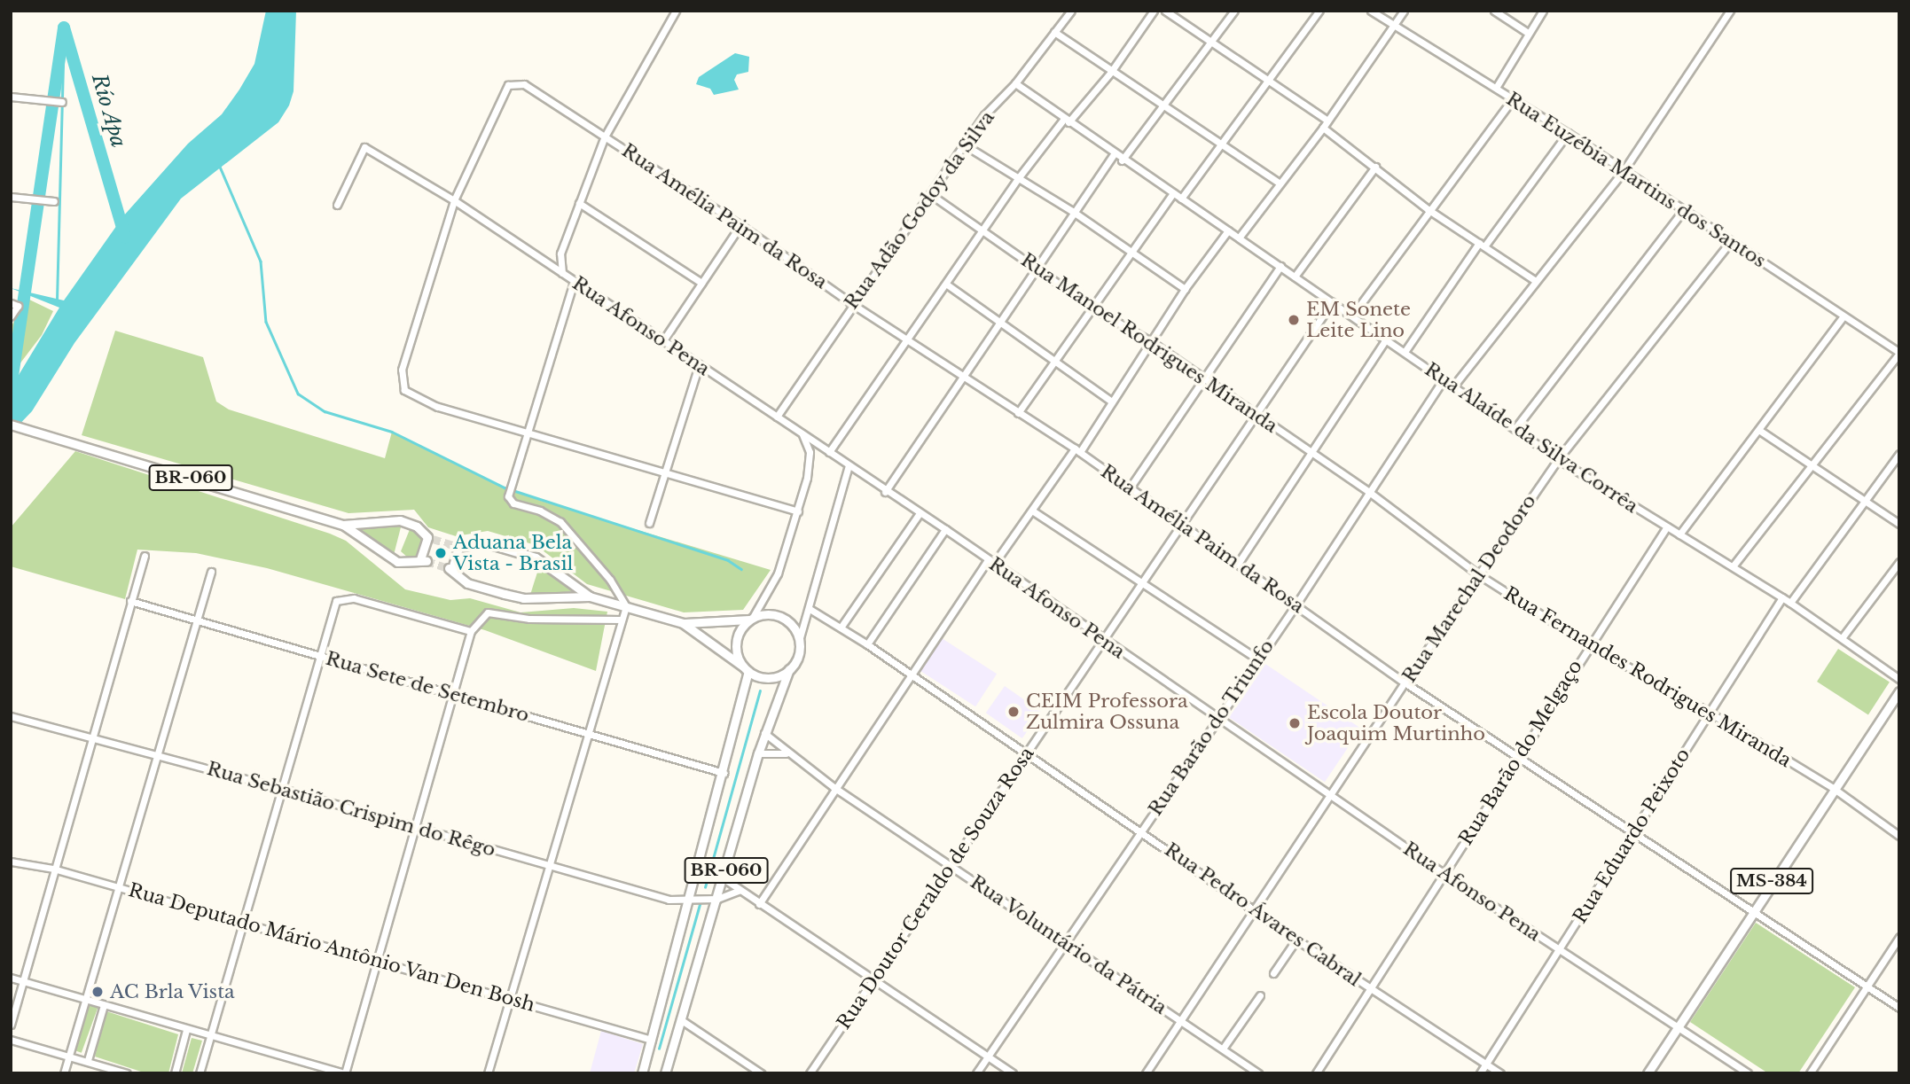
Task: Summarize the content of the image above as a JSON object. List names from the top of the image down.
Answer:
{
  "streets": {
    "main road": ["BR-060", "MS-384"],
    "street": [
      "Rua Euzébia Martins dos Santos",
      "Rua Adão Godoy da Silva",
      "Rua Amélia Paim da Rosa",
      "Rua Afonso Pena",
      "Rua Manoel Rodrigues Miranda",
      "Rua Alaíde da Silva Corrêa",
      "Rua Marechal Deodoro",
      "Rua Fernandes Rodrigues Miranda",
      "Rua Sete de Setembro",
      "Rua Barão do Triunfo",
      "Rua Barão do Melgaço",
      "Rua Sebastião Crispim do Rêgo",
      "Rua Eduardo Peixoto",
      "Rua Doutor Geraldo de Souza Rosa",
      "Rua Pedro Ávares Cabral",
      "Rua Voluntário da Pátria",
      "Rua Deputado Mário Antônio Van Den Bosh"
    ]
  },
  "crossings": [
    ["Rua Euzébia Martins dos Santos", "Rua Marechal Deodoro"],
    ["Rua Adão Godoy da Silva", "Rua Amélia Paim da Rosa"],
    ["Rua Adão Godoy da Silva", "Rua Afonso Pena"],
    ["Rua Adão Godoy da Silva", "Rua Manoel Rodrigues Miranda"],
    ["Rua Adão Godoy da Silva", "Rua Alaíde da Silva Corrêa"],
    ["Rua Amélia Paim da Rosa", "Rua Afonso Pena"],
    ["Rua Amélia Paim da Rosa", "Rua Marechal Deodoro"],
    ["Rua Amélia Paim da Rosa", "Rua Barão do Triunfo"],
    ["Rua Amélia Paim da Rosa", "Rua Barão do Melgaço"],
    ["Rua Amélia Paim da Rosa", "Rua Eduardo Peixoto"],
    ["Rua Amélia Paim da Rosa", "MS-384"],
    ["Rua Amélia Paim da Rosa", "Rua Doutor Geraldo de Souza Rosa"],
    ["Rua Afonso Pena", "Rua Marechal Deodoro"],
    ["Rua Afonso Pena", "Rua Barão do Triunfo"],
    ["Rua Afonso Pena", "Rua Barão do Melgaço"],
    ["Rua Afonso Pena", "Rua Eduardo Peixoto"],
    ["Rua Afonso Pena", "MS-384"],
    ["Rua Afonso Pena", "Rua Doutor Geraldo de Souza Rosa"],
    ["Rua Manoel Rodrigues Miranda", "Rua Fernandes Rodrigues Miranda"],
    ["Rua Manoel Rodrigues Miranda", "Rua Barão do Triunfo"],
    ["Rua Manoel Rodrigues Miranda", "Rua Doutor Geraldo de Souza Rosa"],
    ["Rua Alaíde da Silva Corrêa", "Rua Marechal Deodoro"],
    ["Rua Alaíde da Silva Corrêa", "Rua Barão do Triunfo"],
    ["Rua Alaíde da Silva Corrêa", "Rua Barão do Melgaço"],
    ["Rua Alaíde da Silva Corrêa", "Rua Eduardo Peixoto"],
    ["Rua Alaíde da Silva Corrêa", "Rua Doutor Geraldo de Souza Rosa"],
    ["BR-060", "Rua Sete de Setembro"],
    ["BR-060", "Rua Sebastião Crispim do Rêgo"],
    ["BR-060", "Rua Voluntário da Pátria"],
    ["BR-060", "Rua Deputado Mário Antônio Van Den Bosh"],
    ["Rua Marechal Deodoro", "Rua Fernandes Rodrigues Miranda"],
    ["Rua Marechal Deodoro", "Rua Pedro Ávares Cabral"],
    ["Rua Marechal Deodoro", "Rua Voluntário da Pátria"],
    ["Rua Fernandes Rodrigues Miranda", "Rua Barão do Triunfo"],
    ["Rua Fernandes Rodrigues Miranda", "Rua Barão do Melgaço"],
    ["Rua Fernandes Rodrigues Miranda", "Rua Eduardo Peixoto"],
    ["Rua Fernandes Rodrigues Miranda", "MS-384"],
    ["Rua Barão do Triunfo", "Rua Pedro Ávares Cabral"],
    ["Rua Barão do Triunfo", "Rua Voluntário da Pátria"],
    ["Rua Barão do Melgaço", "Rua Pedro Ávares Cabral"],
    ["Rua Eduardo Peixoto", "Rua Pedro Ávares Cabral"],
    ["Rua Doutor Geraldo de Souza Rosa", "Rua Pedro Ávares Cabral"],
    ["Rua Doutor Geraldo de Souza Rosa", "Rua Voluntário da Pátria"]
  ],
  "water": ["Río Apa"],
  "places": [
    "EM Sonete Leite Lino",
    "Aduana Bela Vista - Brasil",
    "CEIM Professora Zulmira Ossuna",
    "Escola Doutor Joaquim Murtinho",
    "AC Brla Vista"
  ]
}
